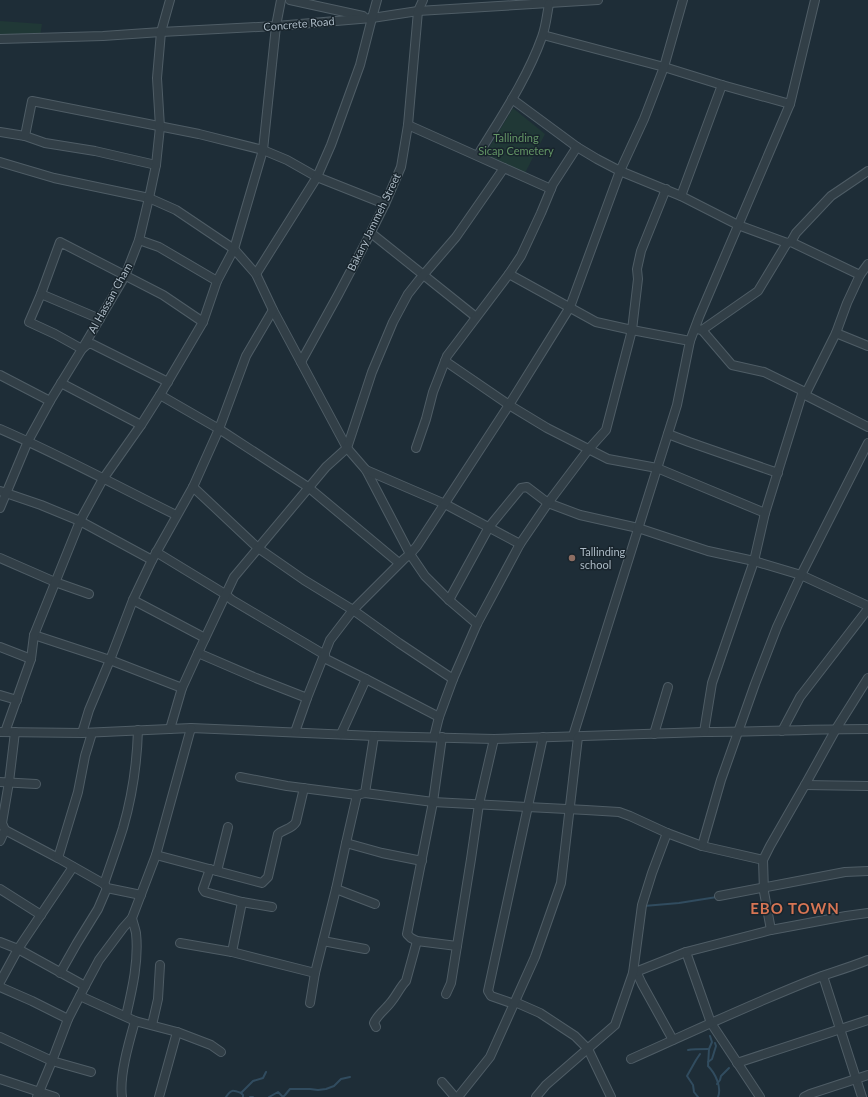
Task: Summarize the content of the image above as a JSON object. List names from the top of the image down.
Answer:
{
  "streets": {
    "street": ["Concrete Road", "Bakary Jammeh Street", "Al Hassan Cham"]
  },
  "crossings": [
    ["Concrete Road", "Bakary Jammeh Street"],
    ["Concrete Road", "Al Hassan Cham"]
  ],
  "districts": ["EBO TOWN"],
  "parks": ["Tallinding Sicap Cemetery"],
  "places": ["Tallinding school"]
}
